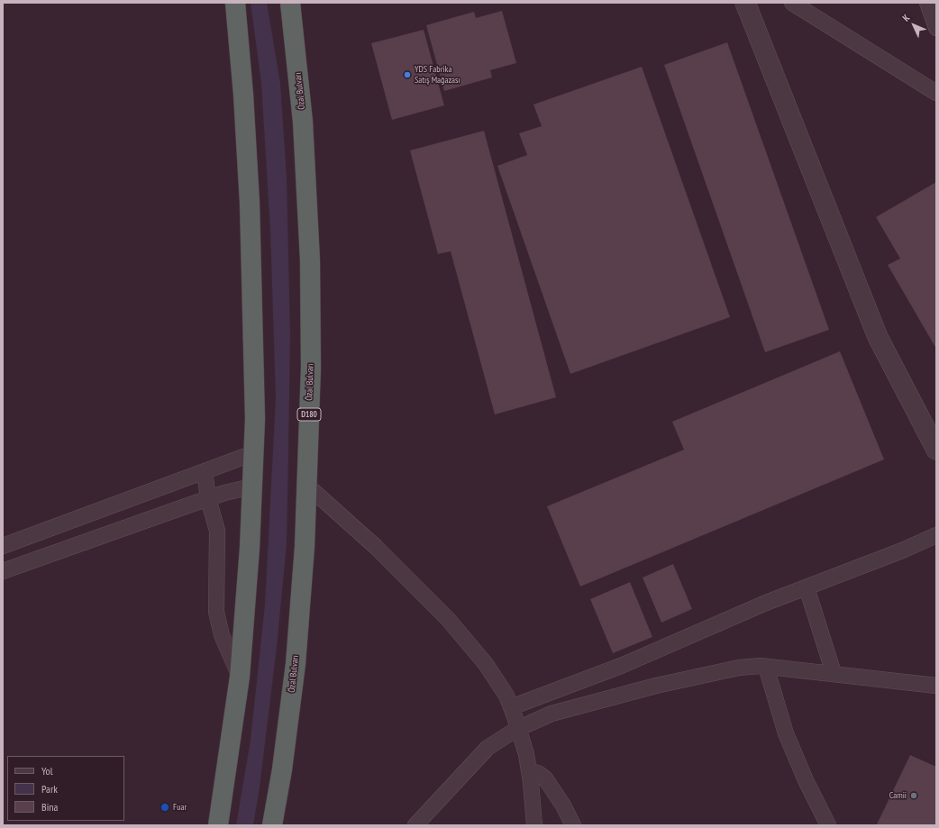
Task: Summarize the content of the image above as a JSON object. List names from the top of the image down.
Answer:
{
  "streets": {
    "highway": ["Özal Bulvarı", "D180"]
  },
  "places": ["YDS Fabrika Satış Mağazası", "Camii", "Fuar"],
  "legend": ["Yol", "Park", "Bina"],
  "north": "top left"
}
